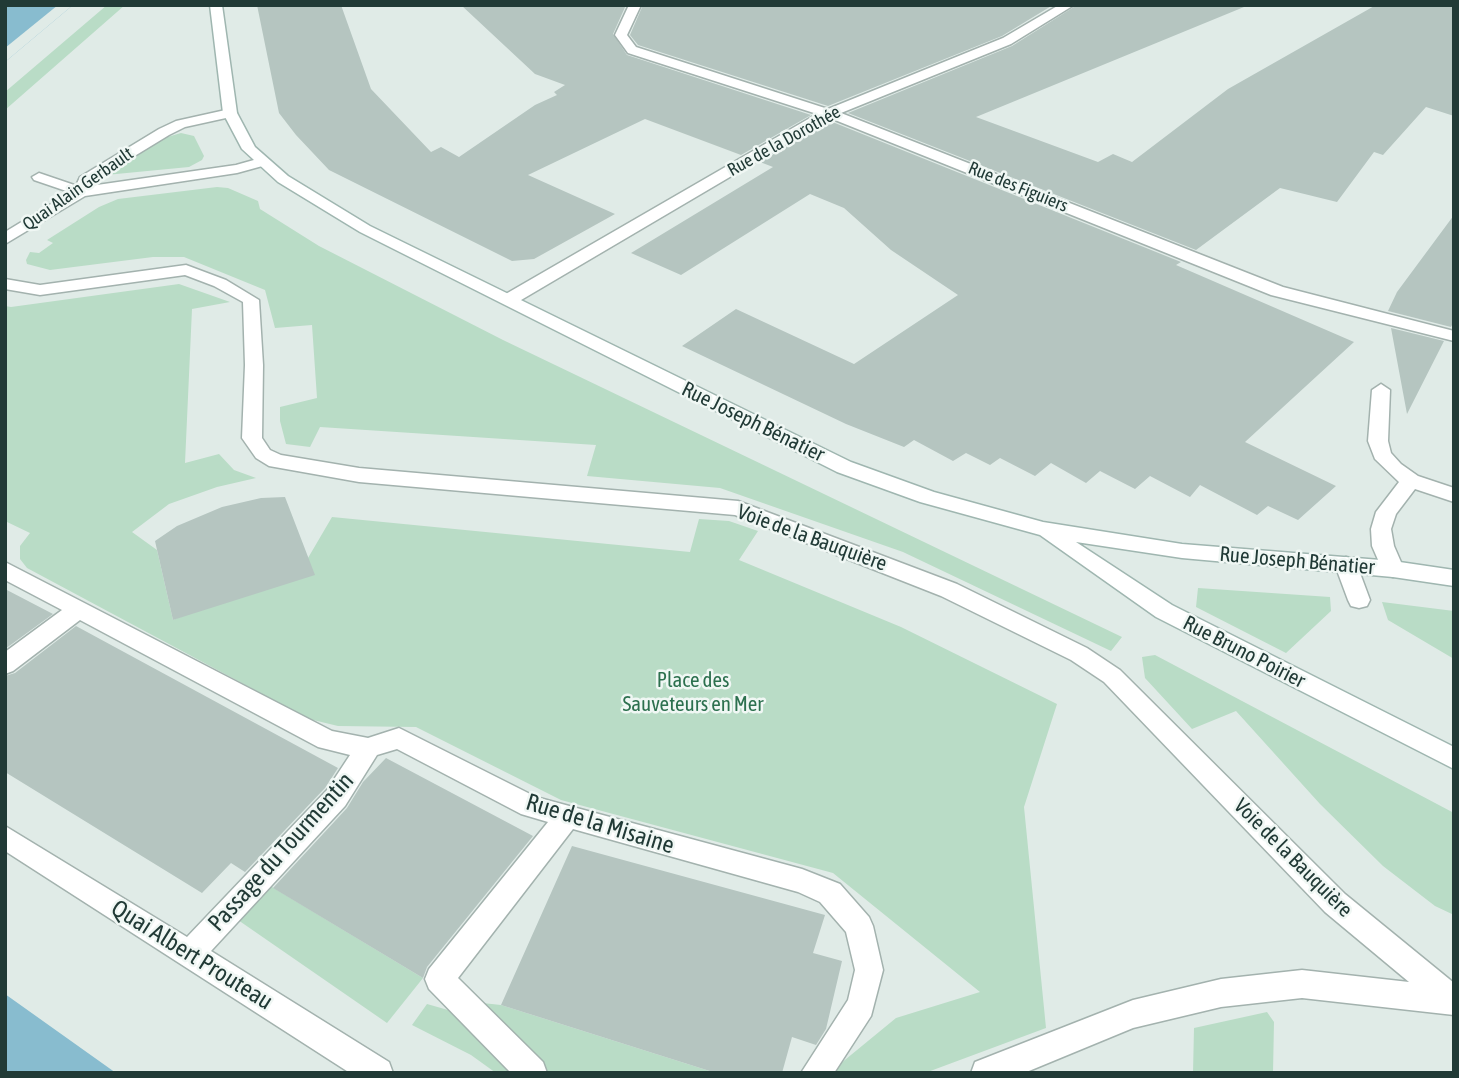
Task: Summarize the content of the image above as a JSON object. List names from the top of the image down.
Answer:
{
  "streets": {
    "street": [
      "Rue de la Dorothée",
      "Rue des Figuiers",
      "Quai Alain Gerbault",
      "Rue Joseph Bénatier",
      "Voie de la Bauquière",
      "Rue Bruno Poirier",
      "Rue de la Misaine",
      "Passage du Tourmentin",
      "Quai Albert Prouteau"
    ]
  },
  "crossings": [
    ["Rue de la Dorothée", "Rue des Figuiers"],
    ["Rue de la Dorothée", "Rue Joseph Bénatier"],
    ["Quai Alain Gerbault", "Rue Joseph Bénatier"],
    ["Rue Joseph Bénatier", "Rue Bruno Poirier"],
    ["Rue de la Misaine", "Passage du Tourmentin"],
    ["Passage du Tourmentin", "Quai Albert Prouteau"]
  ],
  "parks": ["Place des Sauveteurs en Mer"]
}
